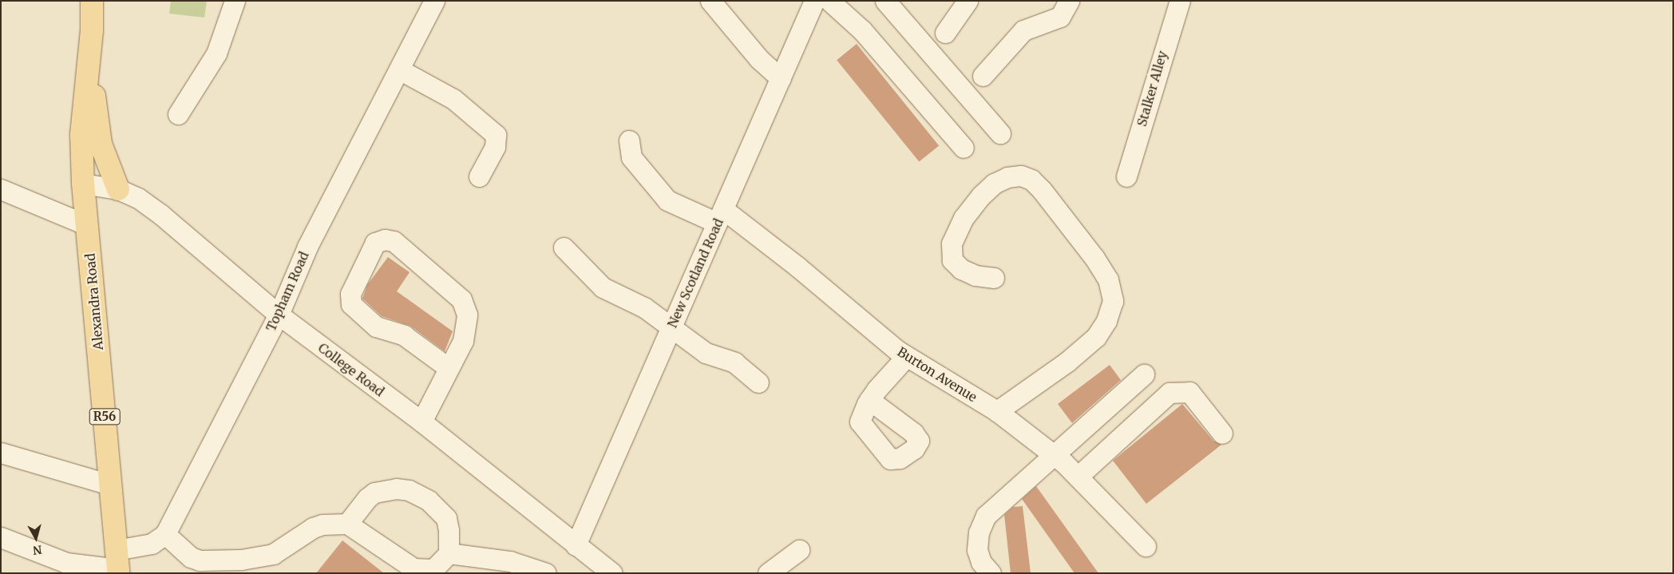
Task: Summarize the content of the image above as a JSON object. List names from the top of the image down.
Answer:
{
  "streets": {
    "main road": ["Alexandra Road", "R56"],
    "street": [
      "Stalker Alley",
      "New Scotland Road",
      "Topham Road",
      "College Road",
      "Burton Avenue"
    ]
  },
  "crossings": [
    ["New Scotland Road", "College Road"],
    ["New Scotland Road", "Burton Avenue"],
    ["Topham Road", "College Road"],
    ["Alexandra Road", "College Road"]
  ],
  "north": "bottom"
}
